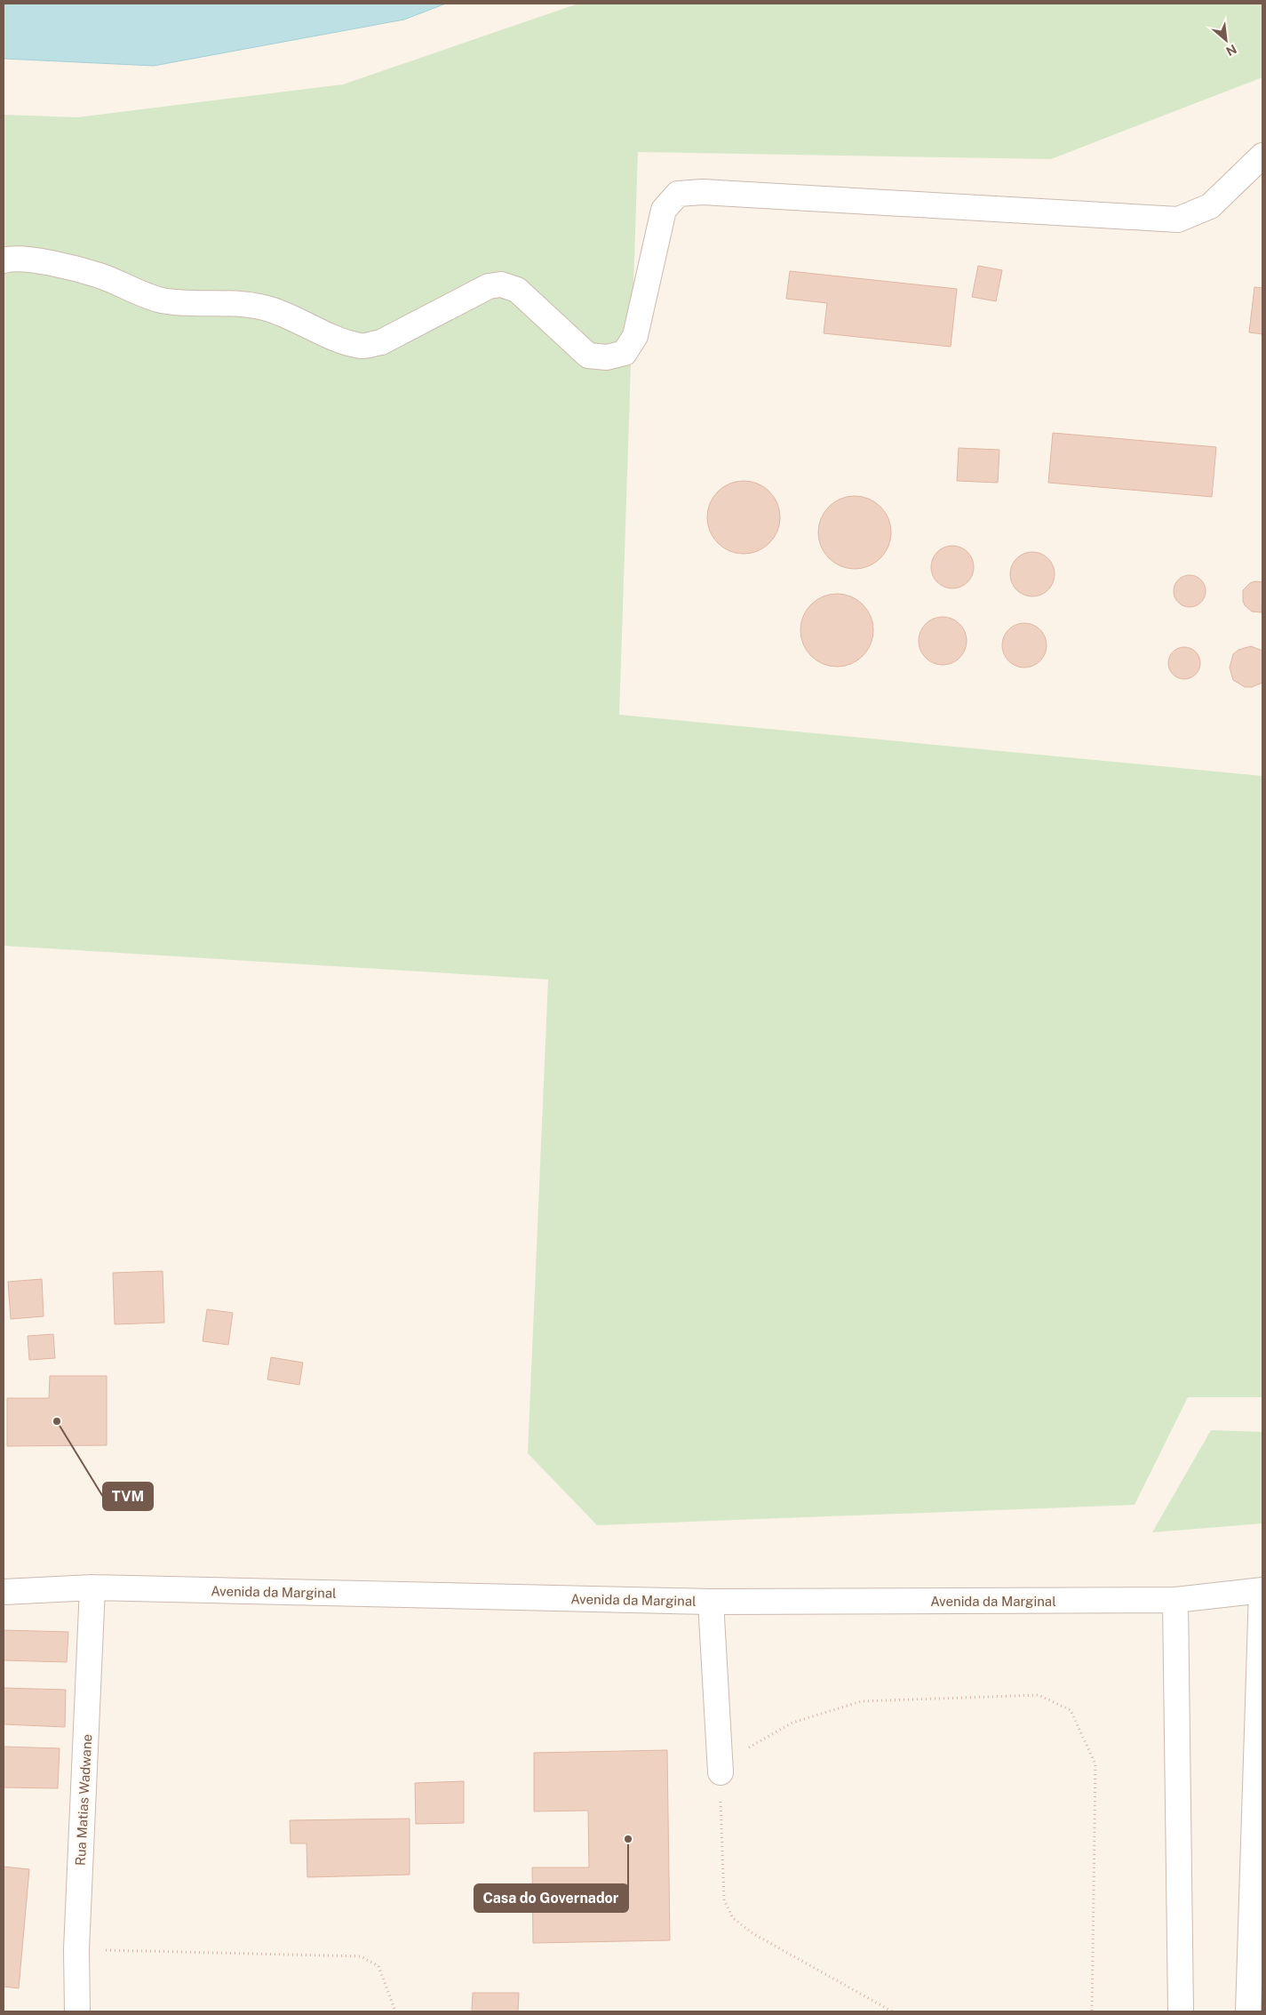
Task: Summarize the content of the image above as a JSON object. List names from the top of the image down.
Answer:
{
  "streets": {
    "street": ["Avenida da Marginal", "Rua Matias Wadwane"]
  },
  "crossings": [
    ["Avenida da Marginal", "Rua Matias Wadwane"]
  ],
  "places": ["TVM", "Casa do Governador"],
  "north": "bottom right"
}
